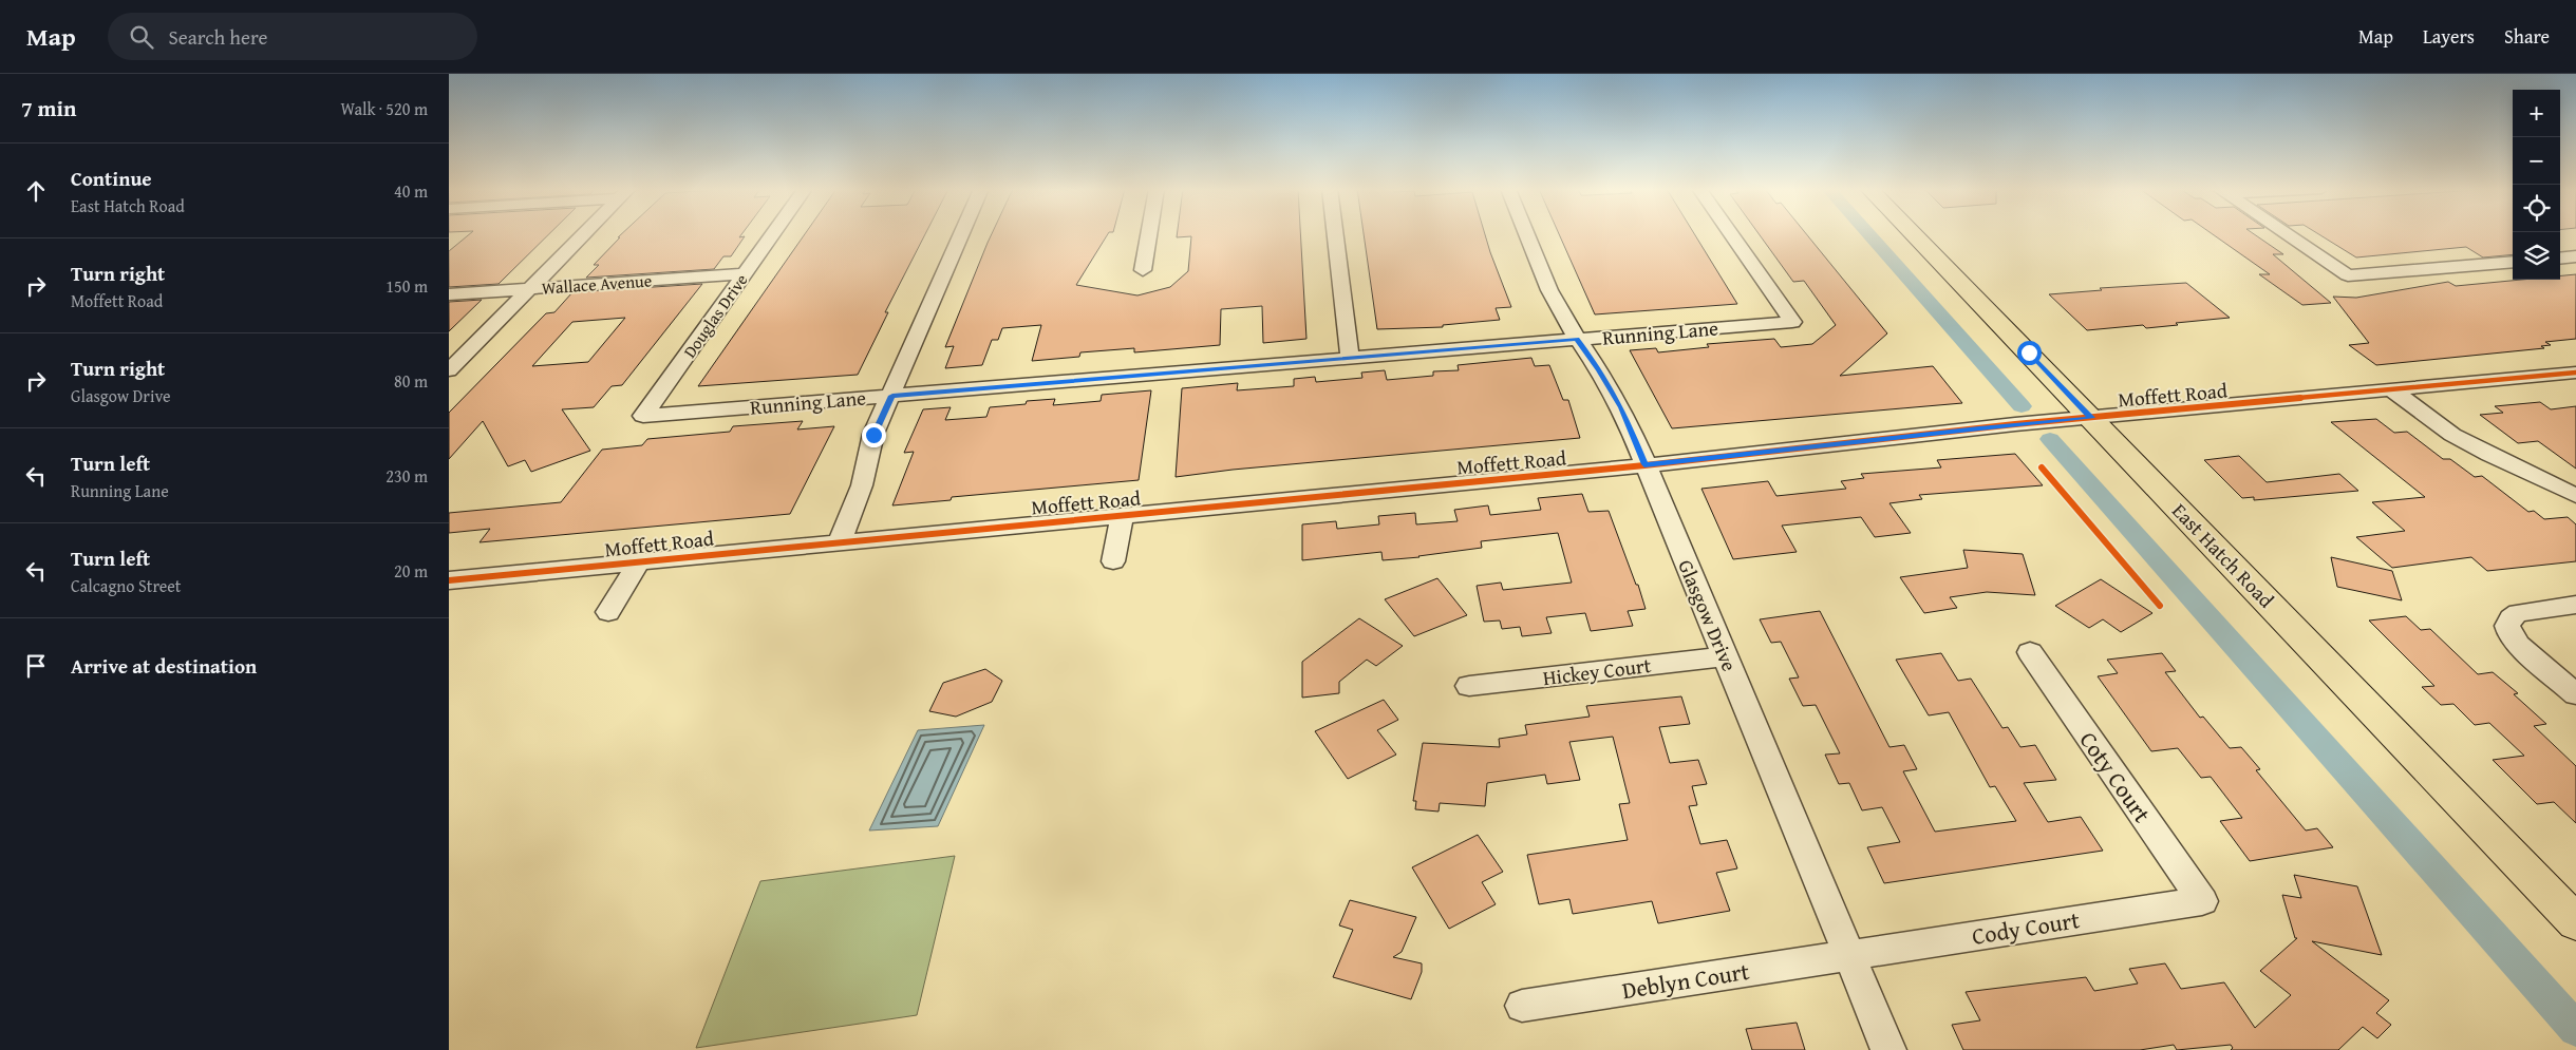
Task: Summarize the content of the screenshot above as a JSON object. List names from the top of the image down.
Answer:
{
  "streets": {
    "main road": ["East Hatch Road"],
    "street": [
      "Wallace Avenue",
      "Douglas Drive",
      "Running Lane",
      "Moffett Road",
      "Glasgow Drive",
      "Hickey Court",
      "Coty Court",
      "Cody Court",
      "Deblyn Court"
    ]
  },
  "crossings": [
    ["Wallace Avenue", "Douglas Drive"],
    ["Douglas Drive", "Running Lane"],
    ["Running Lane", "Glasgow Drive"],
    ["Moffett Road", "East Hatch Road"],
    ["Moffett Road", "Glasgow Drive"],
    ["Glasgow Drive", "Hickey Court"],
    ["Glasgow Drive", "Cody Court"],
    ["Glasgow Drive", "Deblyn Court"],
    ["Coty Court", "Cody Court"],
    ["Cody Court", "Deblyn Court"]
  ],
  "page": {
    "header": "Map",
    "search": "Search here",
    "nav": ["Map", "Layers", "Share"],
    "heading": ["7 min", "Walk · 520 m"],
    "map_buttons": ["+", "−"],
    "list": [
      ["Continue", "East Hatch Road", "40 m"],
      ["Turn right", "Moffett Road", "150 m"],
      ["Turn right", "Glasgow Drive", "80 m"],
      ["Turn left", "Running Lane", "230 m"],
      ["Turn left", "Calcagno Street", "20 m"],
      "Arrive at destination"
    ]
  }
}
